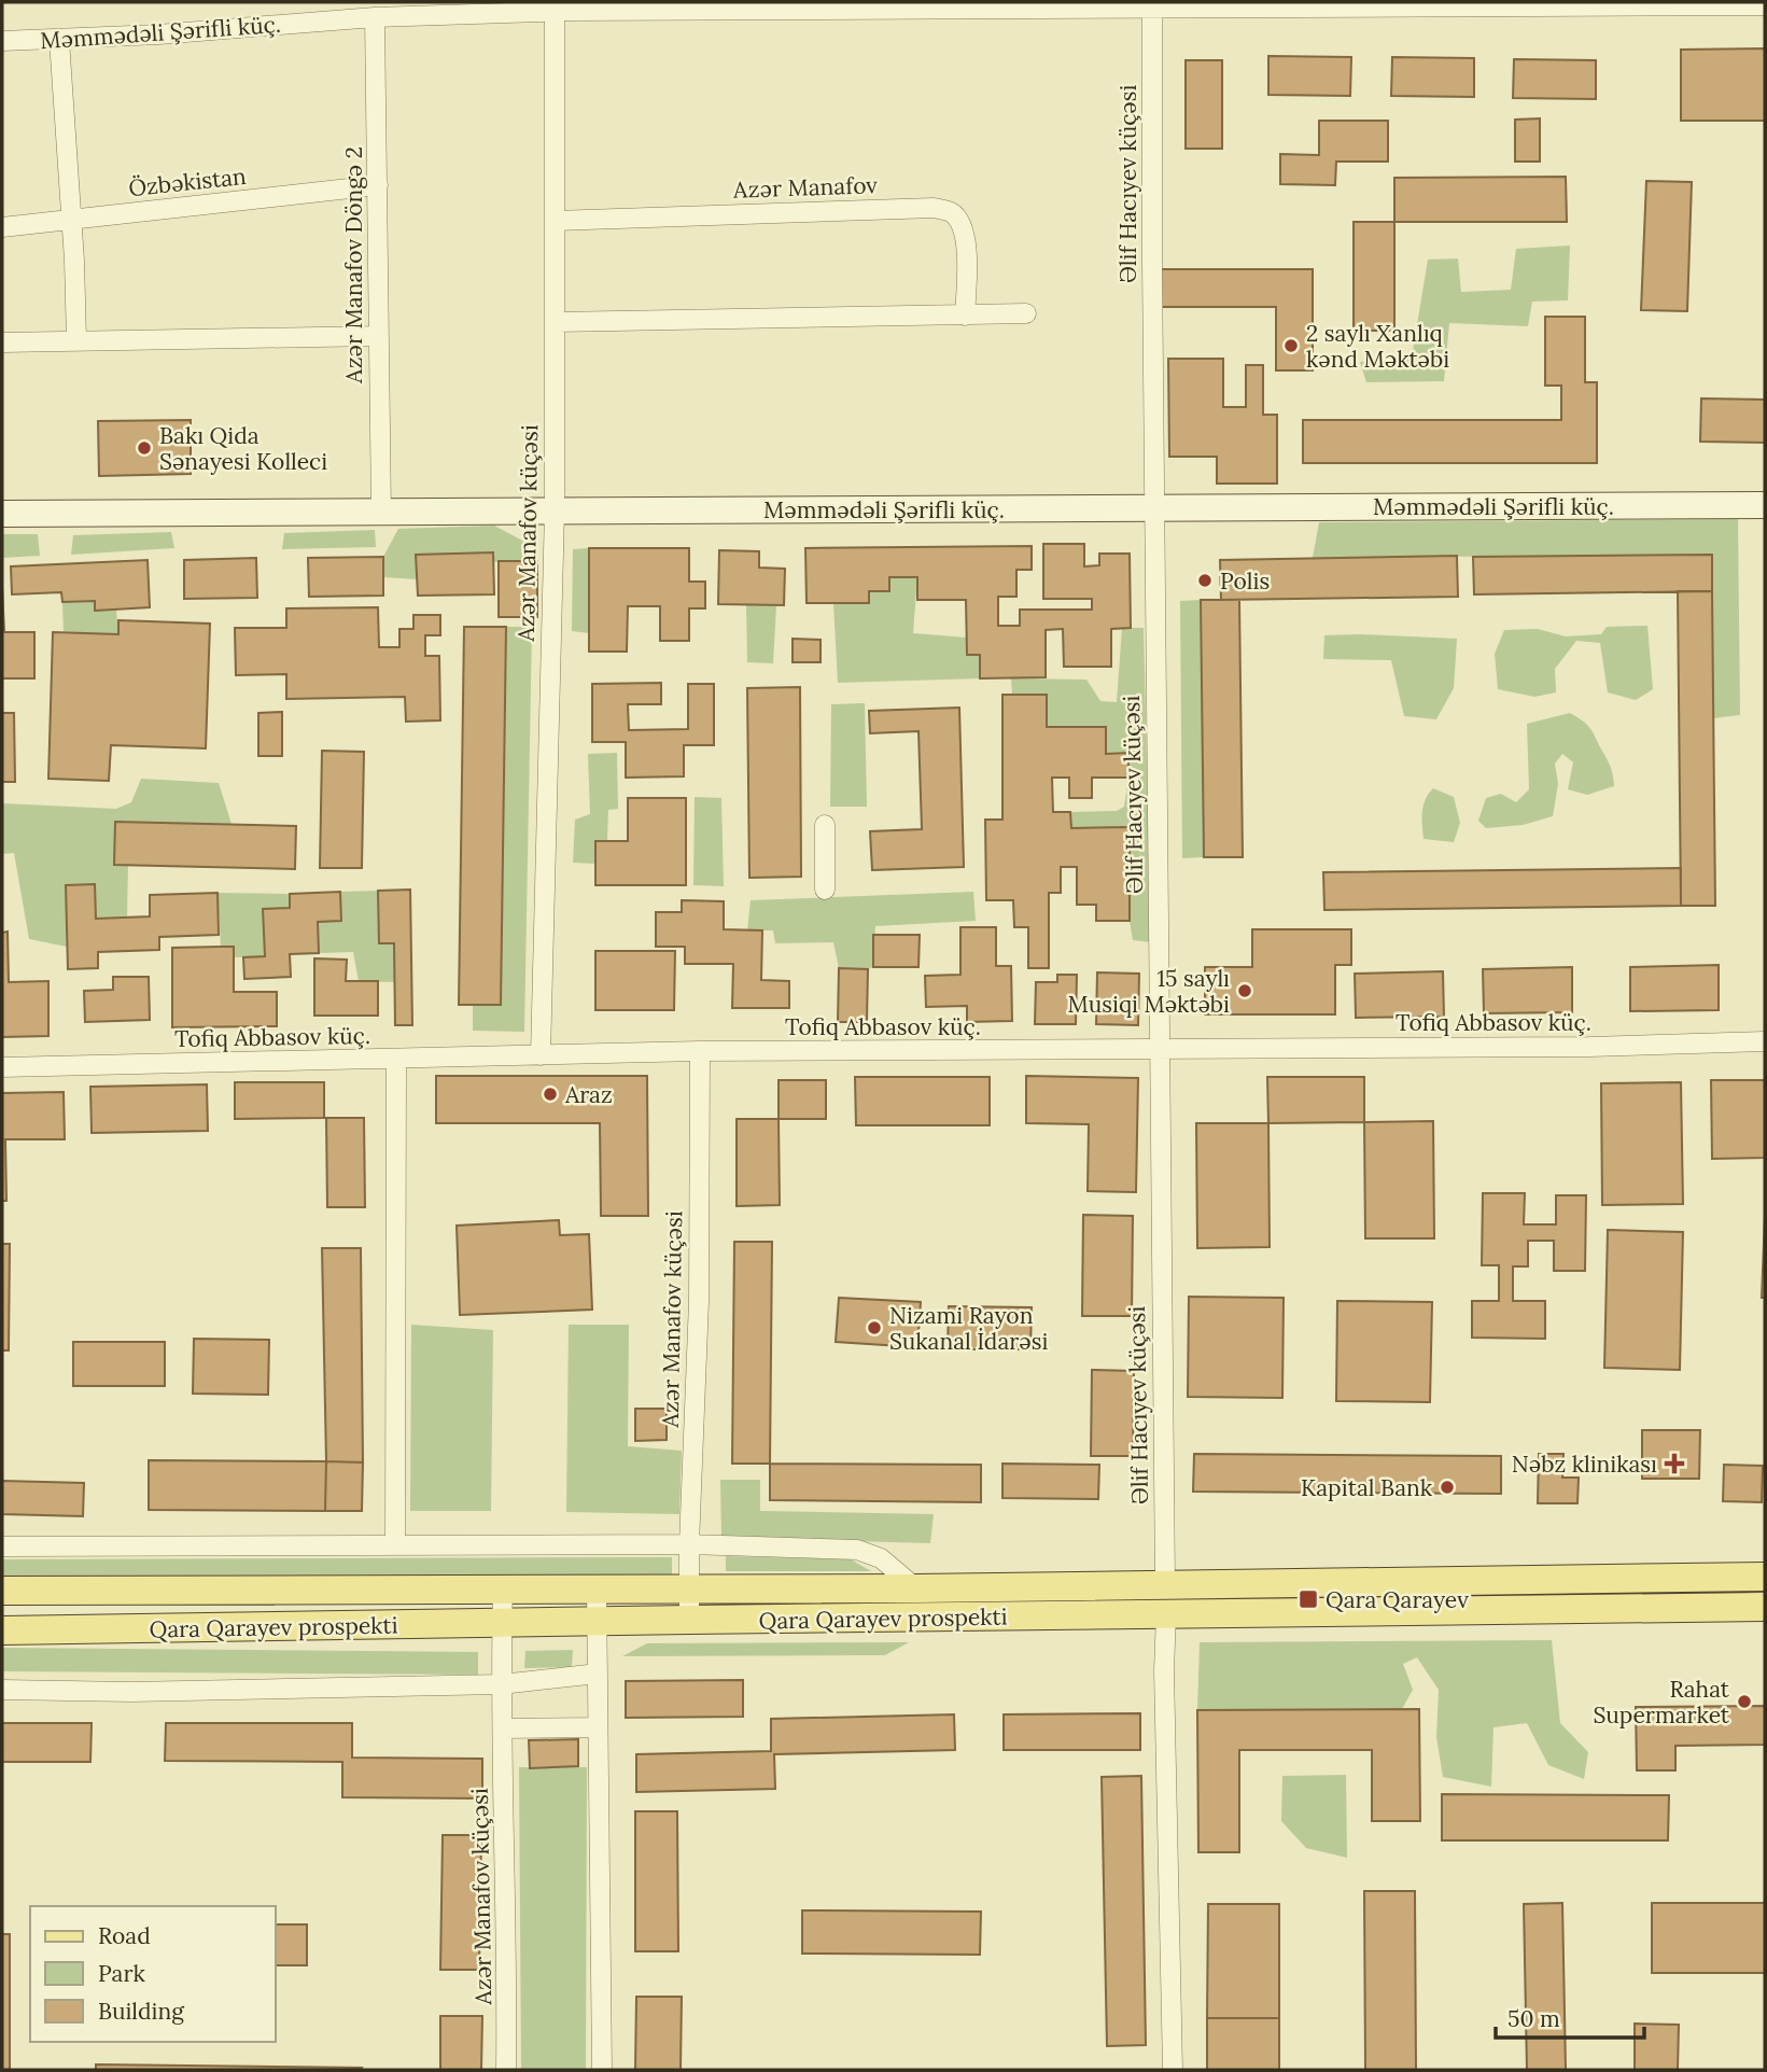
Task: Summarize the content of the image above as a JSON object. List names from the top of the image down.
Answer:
{
  "streets": {
    "main road": ["Qara Qarayev prospekti"],
    "street": [
      "Məmmədəli Şərifli küç.",
      "Özbəkistan",
      "Əlif Hacıyev küçəsi",
      "Azər Manafov",
      "Azər Manafov Döngə 2",
      "Azər Manafov küçəsi",
      "Tofiq Abbasov küç."
    ]
  },
  "crossings": [
    ["Məmmədəli Şərifli küç.", "Əlif Hacıyev küçəsi"],
    ["Məmmədəli Şərifli küç.", "Azər Manafov Döngə 2"],
    ["Məmmədəli Şərifli küç.", "Azər Manafov küçəsi"],
    ["Özbəkistan", "Azər Manafov Döngə 2"],
    ["Əlif Hacıyev küçəsi", "Tofiq Abbasov küç."],
    ["Əlif Hacıyev küçəsi", "Qara Qarayev prospekti"],
    ["Azər Manafov", "Azər Manafov küçəsi"],
    ["Azər Manafov küçəsi", "Tofiq Abbasov küç."],
    ["Azər Manafov küçəsi", "Qara Qarayev prospekti"]
  ],
  "places": {
    "other": [
      "2 saylı Xanlıq kənd Məktəbi",
      "Bakı Qida Sənayesi Kolleci",
      "Polis",
      "15 saylı Musiqi Məktəbi",
      "Araz",
      "Nizami Rayon Sukanal İdarəsi",
      "Kapital Bank",
      "Rahat Supermarket"
    ],
    "health": ["Nəbz klinikası"],
    "transit": ["Qara Qarayev"]
  },
  "legend": ["Road", "Park", "Building"],
  "scale_bar": "50 m"
}
